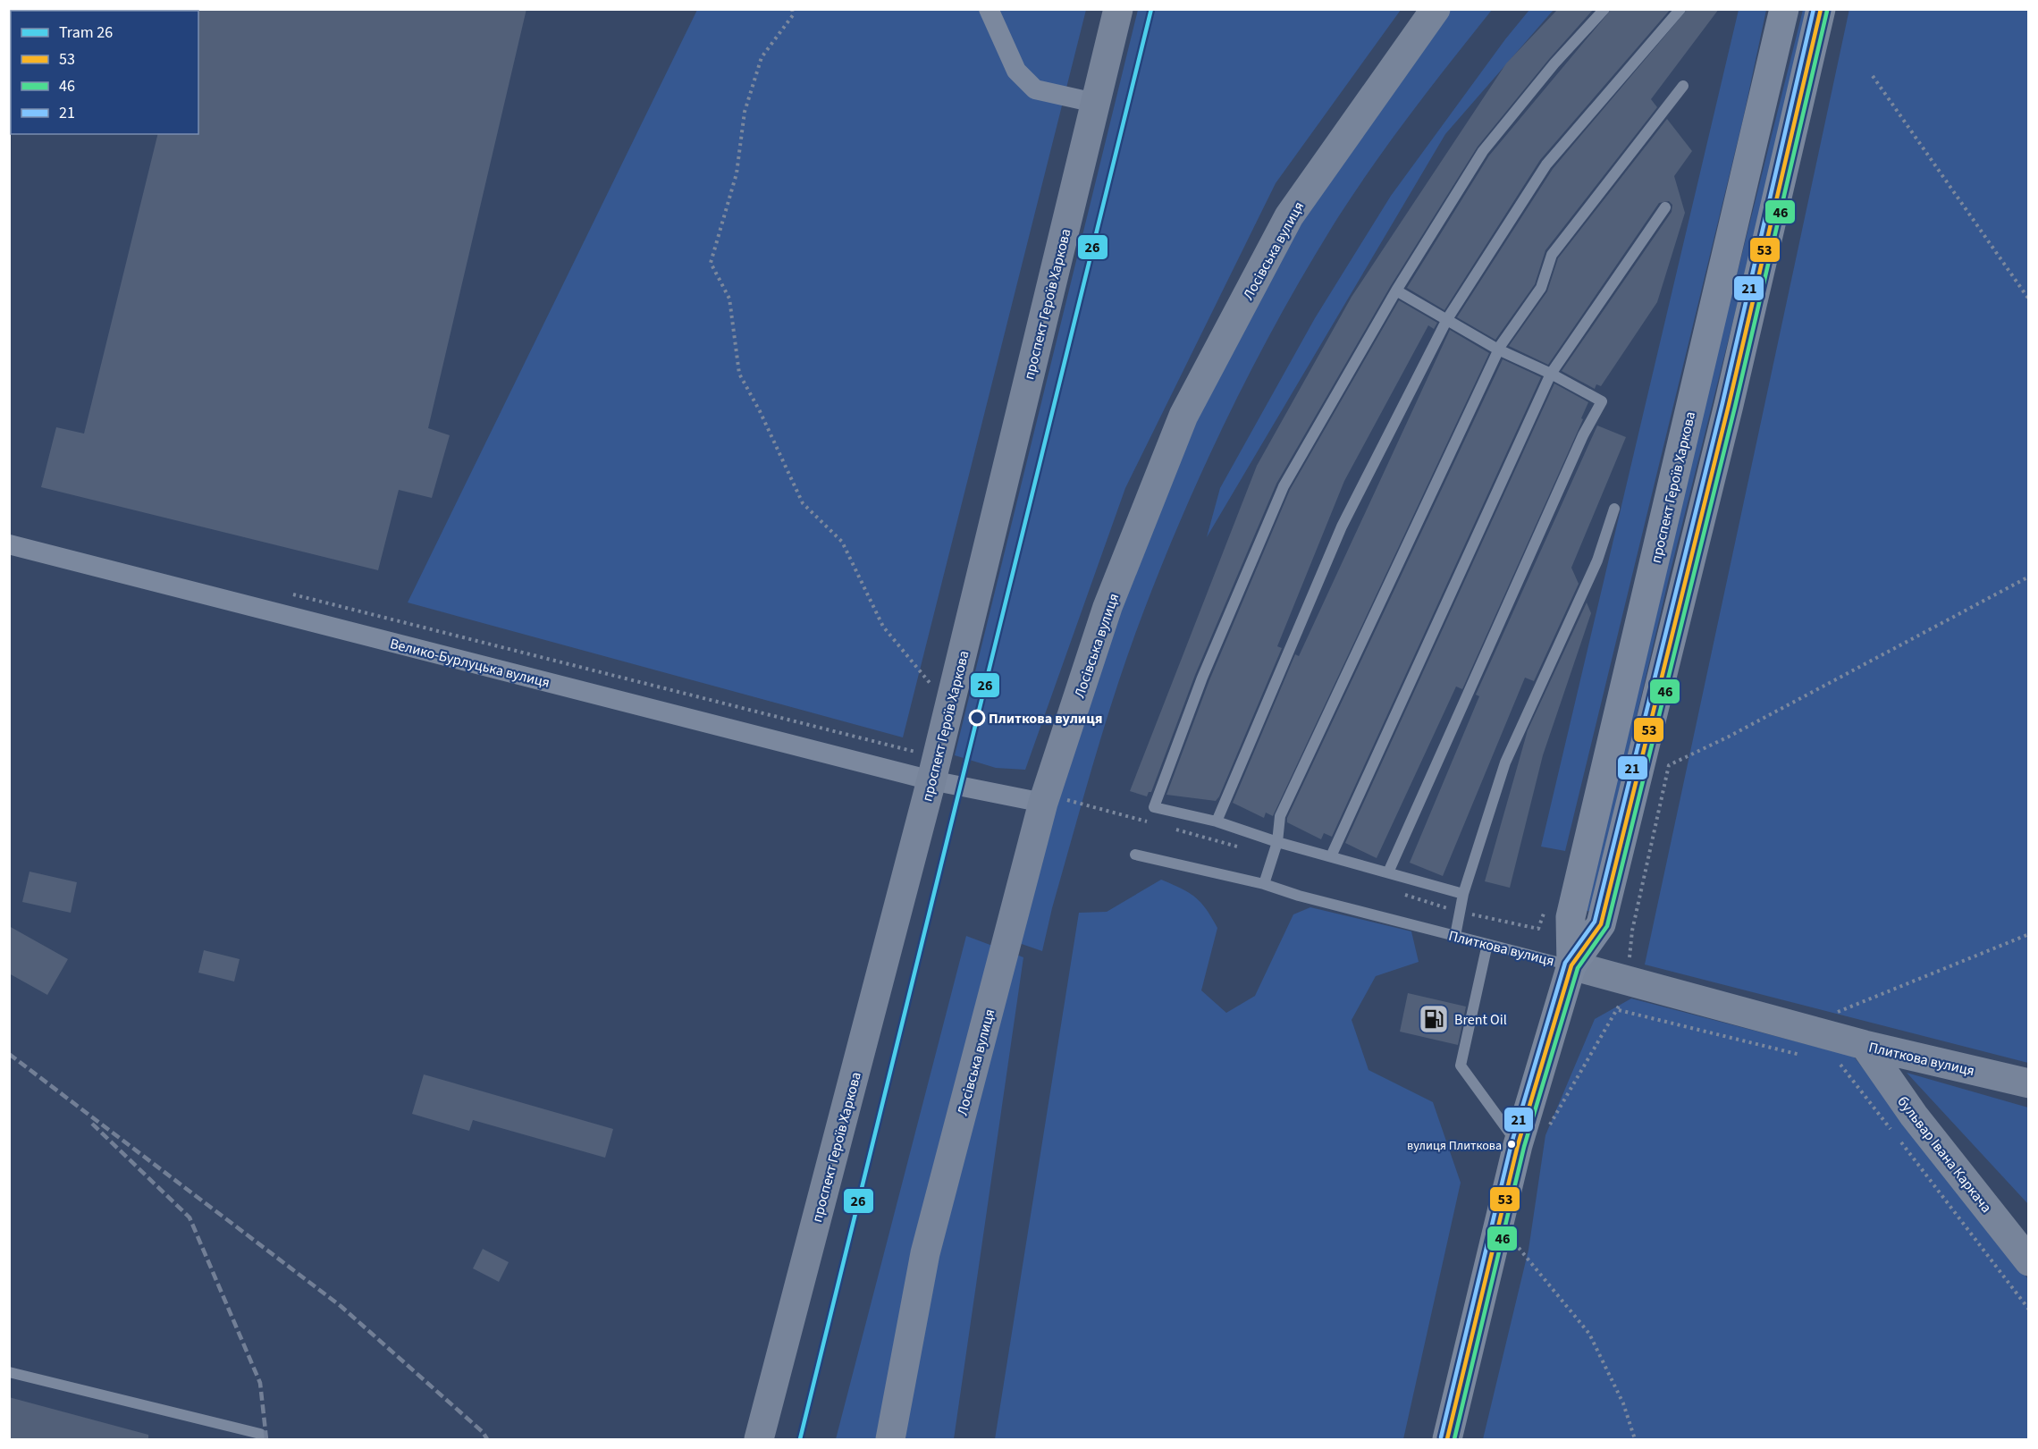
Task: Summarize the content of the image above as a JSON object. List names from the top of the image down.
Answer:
{
  "streets": {
    "main road": ["проспект Героїв Харкова"],
    "street": [
      "Лосівська вулиця",
      "Велико-Бурлуцька вулиця",
      "Плиткова вулиця",
      "бульвар Івана Каркача"
    ]
  },
  "crossings": [
    ["проспект Героїв Харкова", "Велико-Бурлуцька вулиця"],
    ["проспект Героїв Харкова", "Плиткова вулиця"],
    ["Плиткова вулиця", "бульвар Івана Каркача"]
  ],
  "places": {
    "other": ["Плиткова вулиця", "вулиця Плиткова"],
    "fuel station": ["Brent Oil"]
  },
  "lines": [
    "tram line 26",
    "transit line 53",
    "transit line 21",
    "transit line 46"
  ],
  "legend": [
    "Tram 26",
    "53",
    "46",
    "21"
  ]
}
